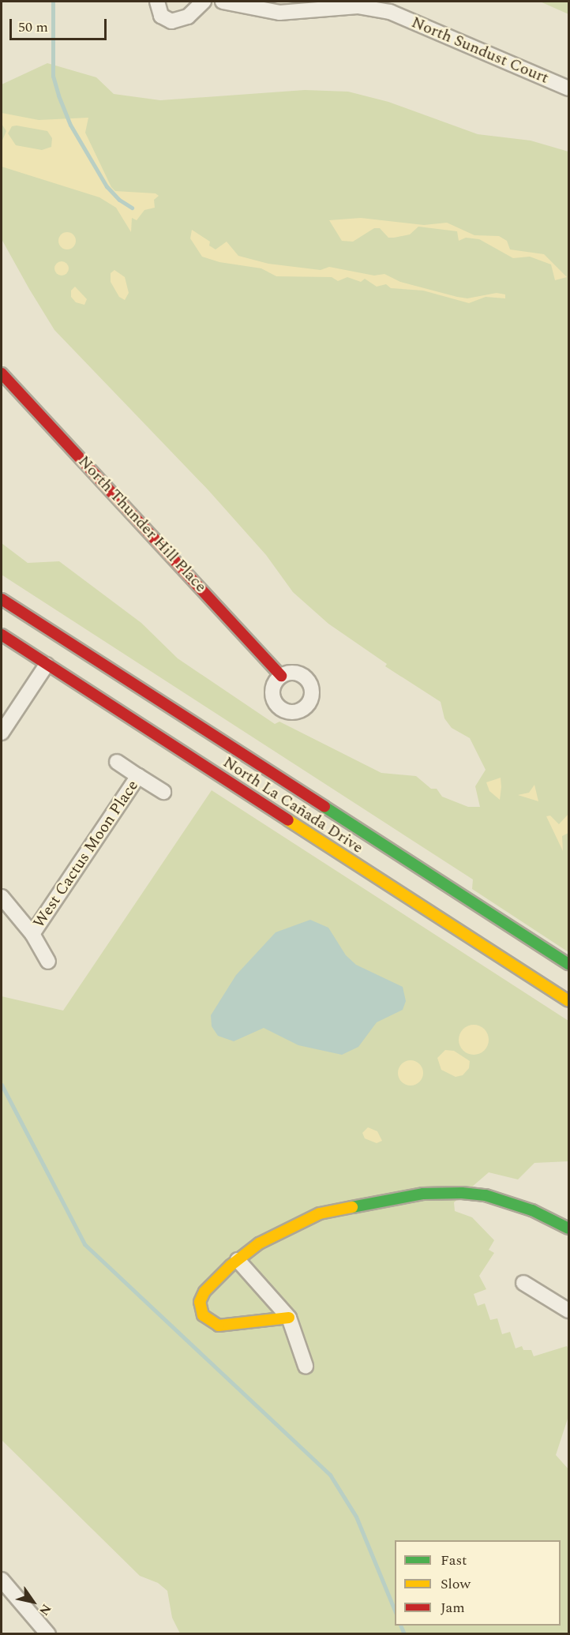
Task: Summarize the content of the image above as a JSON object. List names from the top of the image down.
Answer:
{
  "streets": {
    "main road": ["North Thunder Hill Place", "North La Cañada Drive"],
    "street": ["North Sundust Court", "West Cactus Moon Place"]
  },
  "legend": ["Fast", "Slow", "Jam"],
  "scale_bar": "50 m",
  "north": "bottom right"
}
